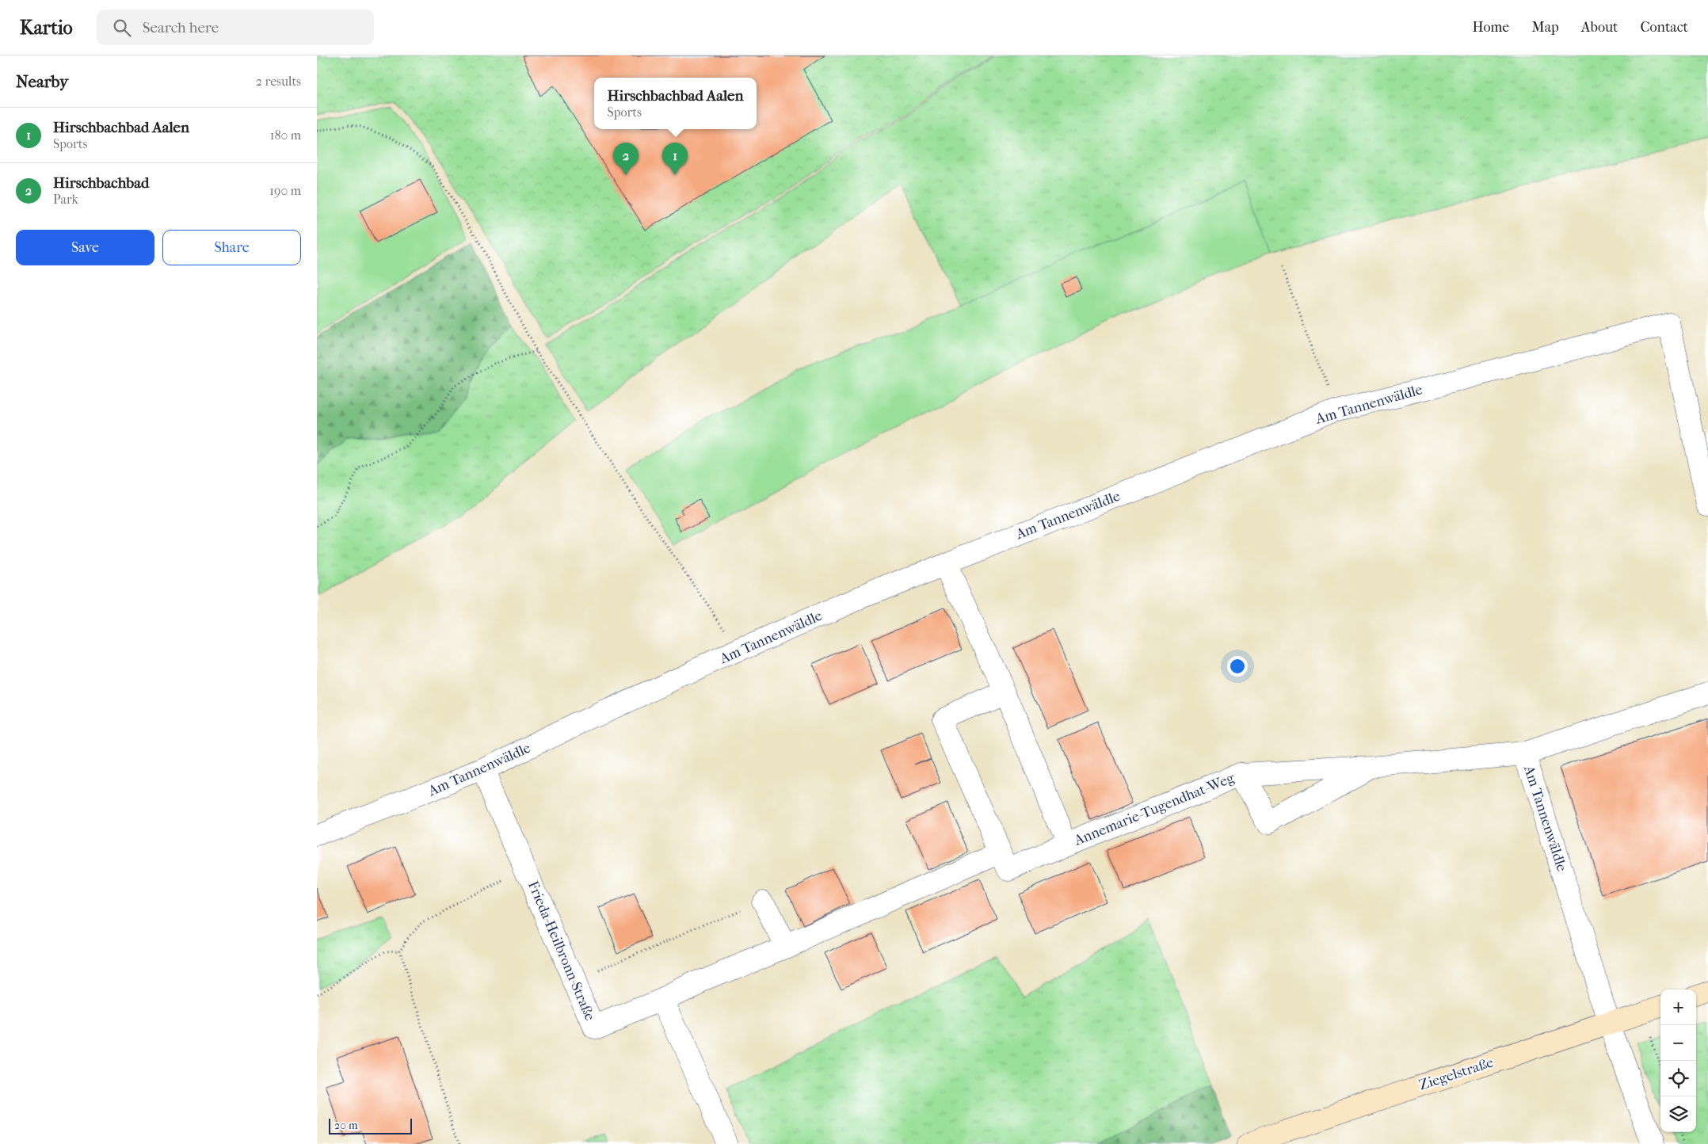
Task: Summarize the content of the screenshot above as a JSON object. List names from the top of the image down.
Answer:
{
  "streets": {
    "main road": ["Ziegelstraße"],
    "street": ["Am Tannenwäldle", "Annemarie-Tugendhat-Weg", "Frieda-Heilbronn-Straße"]
  },
  "crossings": [
    ["Am Tannenwäldle", "Annemarie-Tugendhat-Weg"],
    ["Am Tannenwäldle", "Frieda-Heilbronn-Straße"],
    ["Am Tannenwäldle", "Ziegelstraße"]
  ],
  "scale_bar": "20 m",
  "page": {
    "header": "Kartio",
    "search": "Search here",
    "nav": [
      "Home",
      "Map",
      "About",
      "Contact"
    ],
    "heading": ["Nearby", "2 results"],
    "popup": ["Hirschbachbad Aalen", "Sports"],
    "list": [
      {
        "mark": "1",
        "name": "Hirschbachbad Aalen",
        "note": "Sports",
        "value": "180 m"
      },
      {
        "mark": "2",
        "name": "Hirschbachbad",
        "note": "Park",
        "value": "190 m"
      }
    ],
    "pins": ["1", "2"],
    "buttons": ["Save", "Share"],
    "map_buttons": ["+", "−"],
    "scale": "20 m"
  }
}
